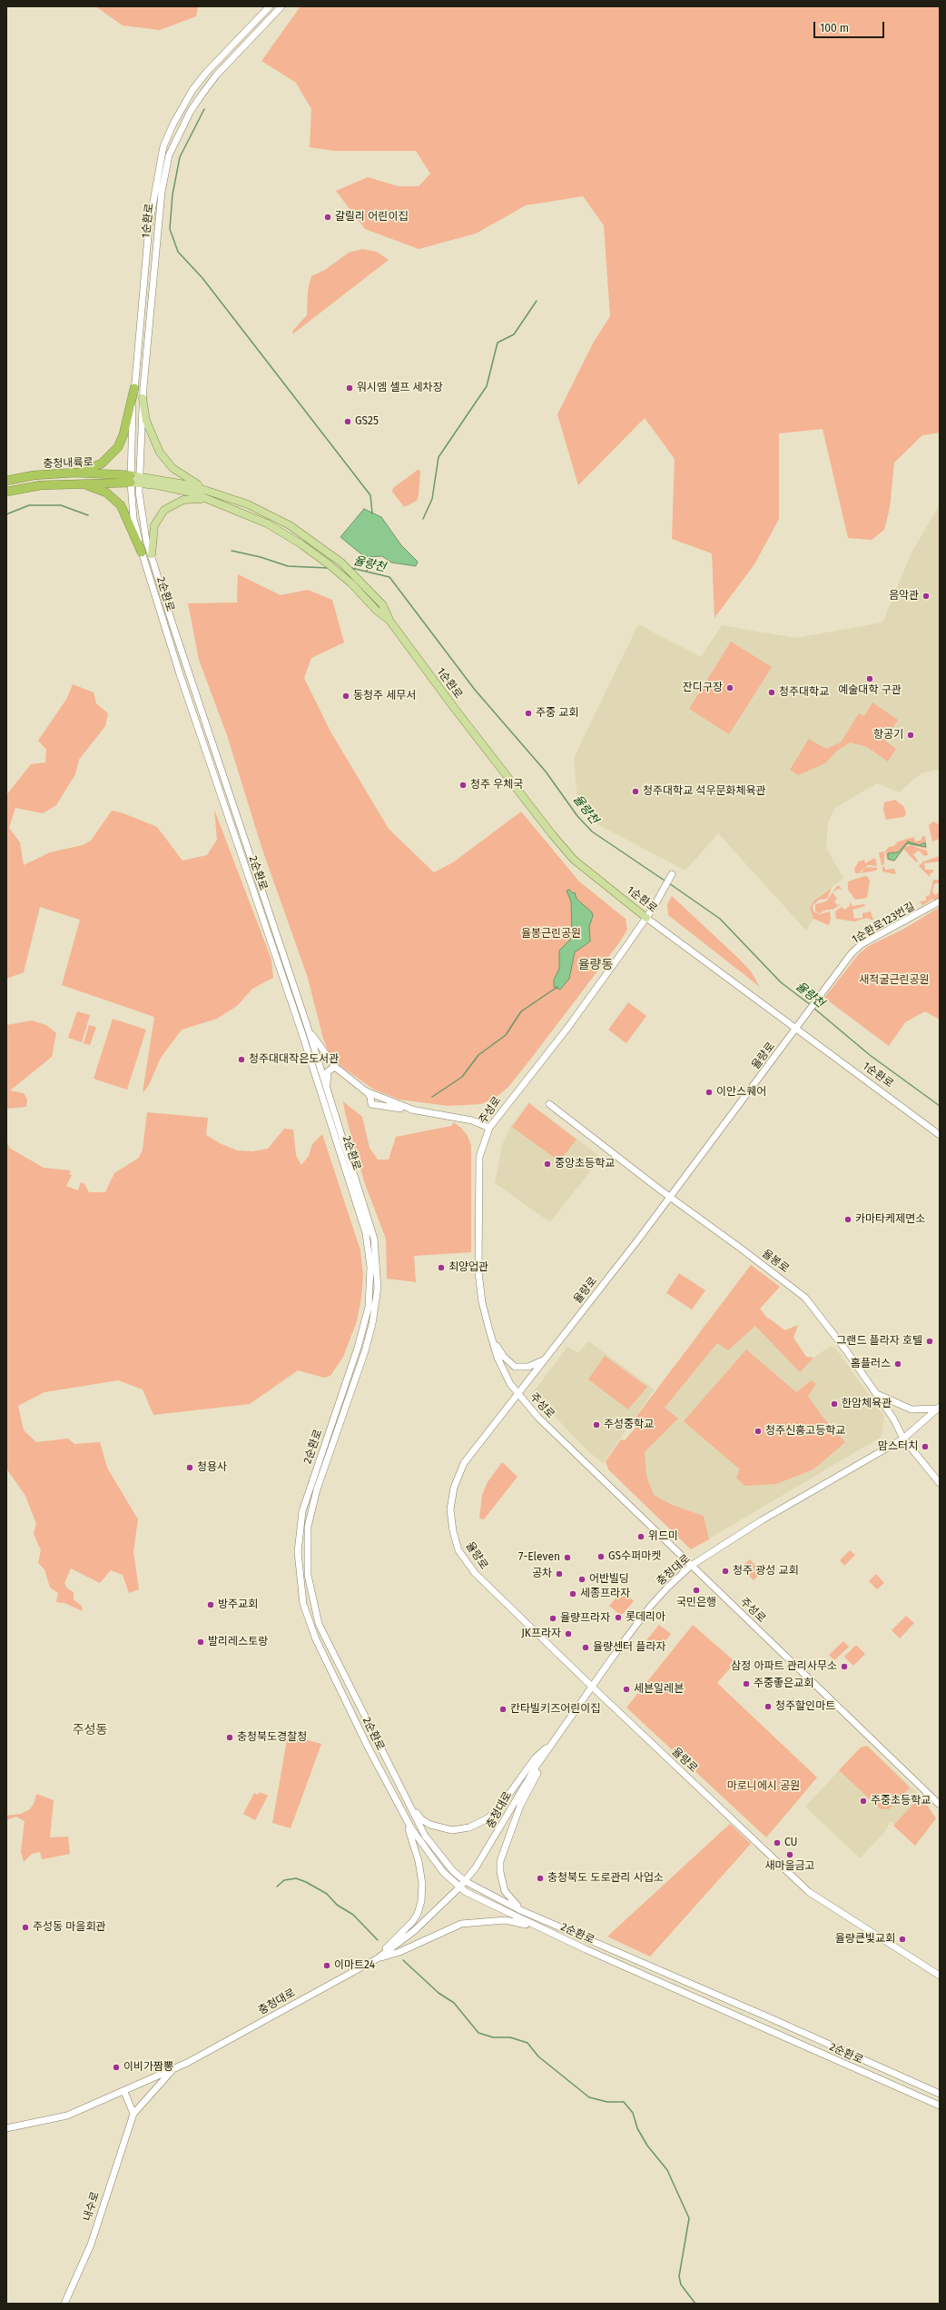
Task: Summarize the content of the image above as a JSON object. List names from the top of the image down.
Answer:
{
  "streets": {
    "highway": ["충청내륙로"],
    "main road": ["1순환로"],
    "street": [
      "2순환로",
      "1순환로123번길",
      "율량로",
      "주성로",
      "율봉로",
      "충청대로",
      "내수로"
    ]
  },
  "crossings": [
    ["1순환로", "충청내륙로"],
    ["1순환로", "2순환로"],
    ["1순환로", "율량로"],
    ["1순환로", "주성로"],
    ["충청내륙로", "2순환로"],
    ["2순환로", "충청대로"],
    ["1순환로123번길", "율량로"],
    ["율량로", "주성로"],
    ["율량로", "율봉로"],
    ["율량로", "충청대로"],
    ["주성로", "충청대로"],
    ["율봉로", "충청대로"]
  ],
  "districts": ["율량동", "주성동"],
  "water": ["율량천"],
  "parks": ["율봉근린공원", "새적굴근린공원", "마로니에시 공원"],
  "places": [
    "갈릴리 어린이집",
    "워시엠 셀프 세차장",
    "GS25",
    "음악관",
    "예술대학 구관",
    "잔디구장",
    "청주대학교",
    "동청주 세무서",
    "주중 교회",
    "항공기",
    "청주 우체국",
    "청주대학교 석우문화체육관",
    "청주대대작은도서관",
    "이안스퀘어",
    "중앙초등학교",
    "카마타케제면소",
    "최양업관",
    "그랜드 플라자 호텔",
    "홈플러스",
    "한암체육관",
    "주성중학교",
    "청주신흥고등학교",
    "맘스터치",
    "청용사",
    "위드미",
    "GS수퍼마켓",
    "7-Eleven",
    "청주 광성 교회",
    "공차",
    "어반빌딩",
    "국민은행",
    "세종프라자",
    "방주교회",
    "롯데리아",
    "율량프라자",
    "JK프라자",
    "발리레스토랑",
    "율량센터 플라자",
    "삼정 아파트 관리사무소",
    "주중좋은교회",
    "세븐일레븐",
    "청주할인마트",
    "칸타빌키즈어린이집",
    "충청북도경찰청",
    "주중초등학교",
    "CU",
    "새마을금고",
    "충청북도 도로관리 사업소",
    "주성동 마을회관",
    "율량큰빛교회",
    "이마트24",
    "이비가짬뽕"
  ],
  "scale_bar": "100 m"
}
